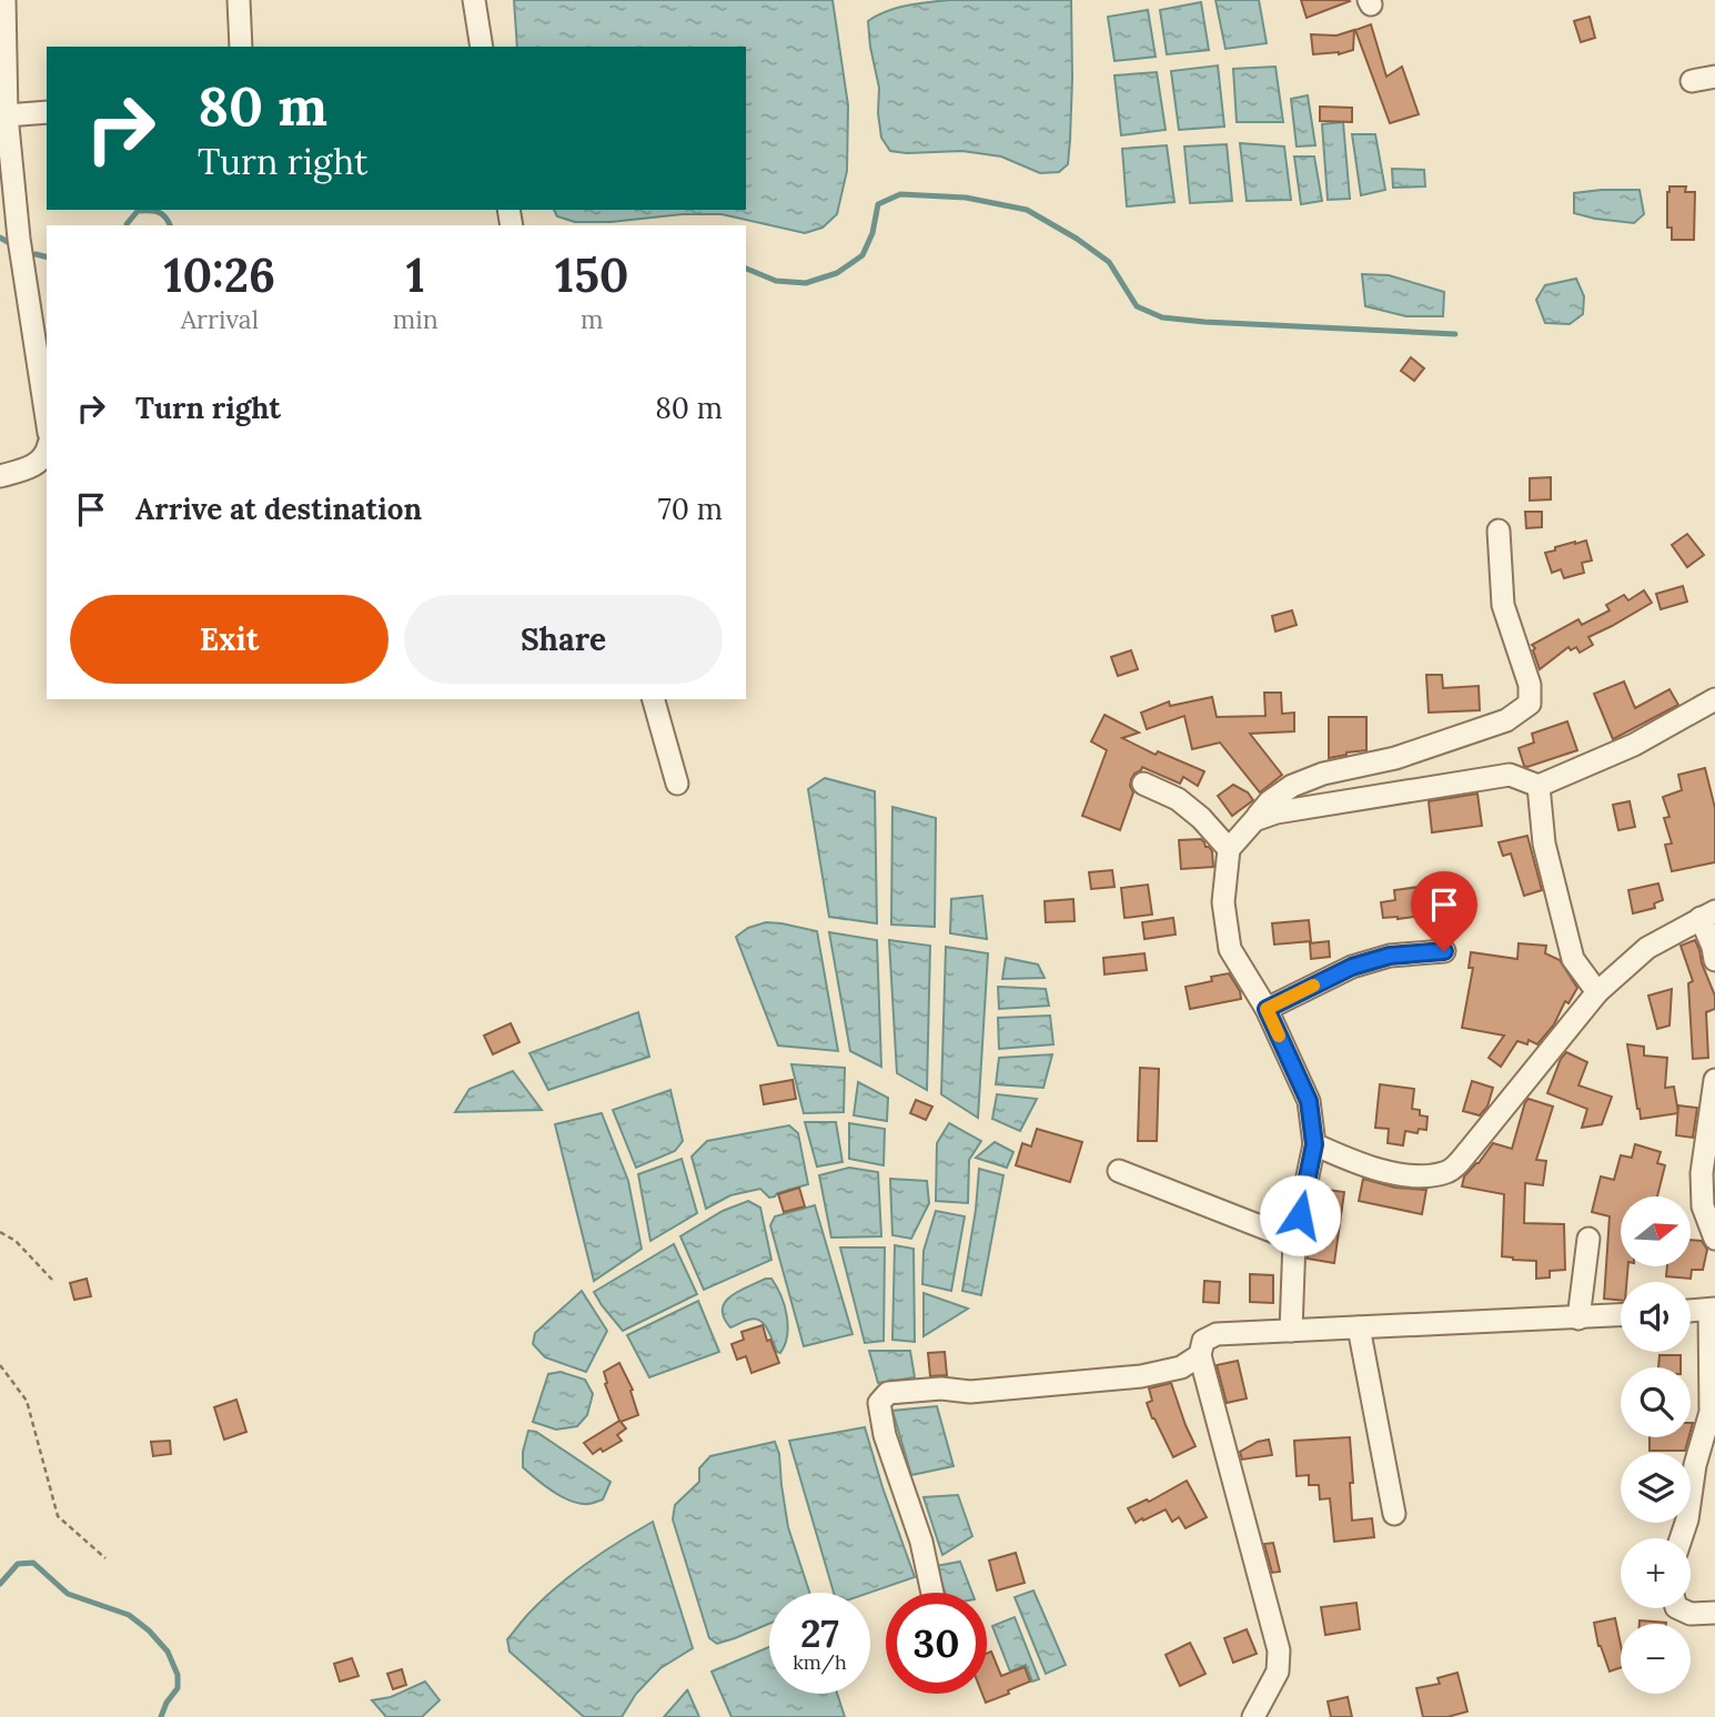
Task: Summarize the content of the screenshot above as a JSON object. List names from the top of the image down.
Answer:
{
  "north": "right",
  "page": {
    "turn": ["80 m", "Turn right"],
    "eta": [
      "10:26",
      "Arrival",
      "1",
      "min",
      "150",
      "m"
    ],
    "list": [
      {
        "name": "Turn right",
        "value": "80 m"
      },
      {
        "name": "Arrive at destination",
        "value": "70 m"
      }
    ],
    "buttons": ["Exit", "Share"],
    "map_buttons": ["+", "−"],
    "speed": "27 km/h",
    "limit": "30"
  }
}
